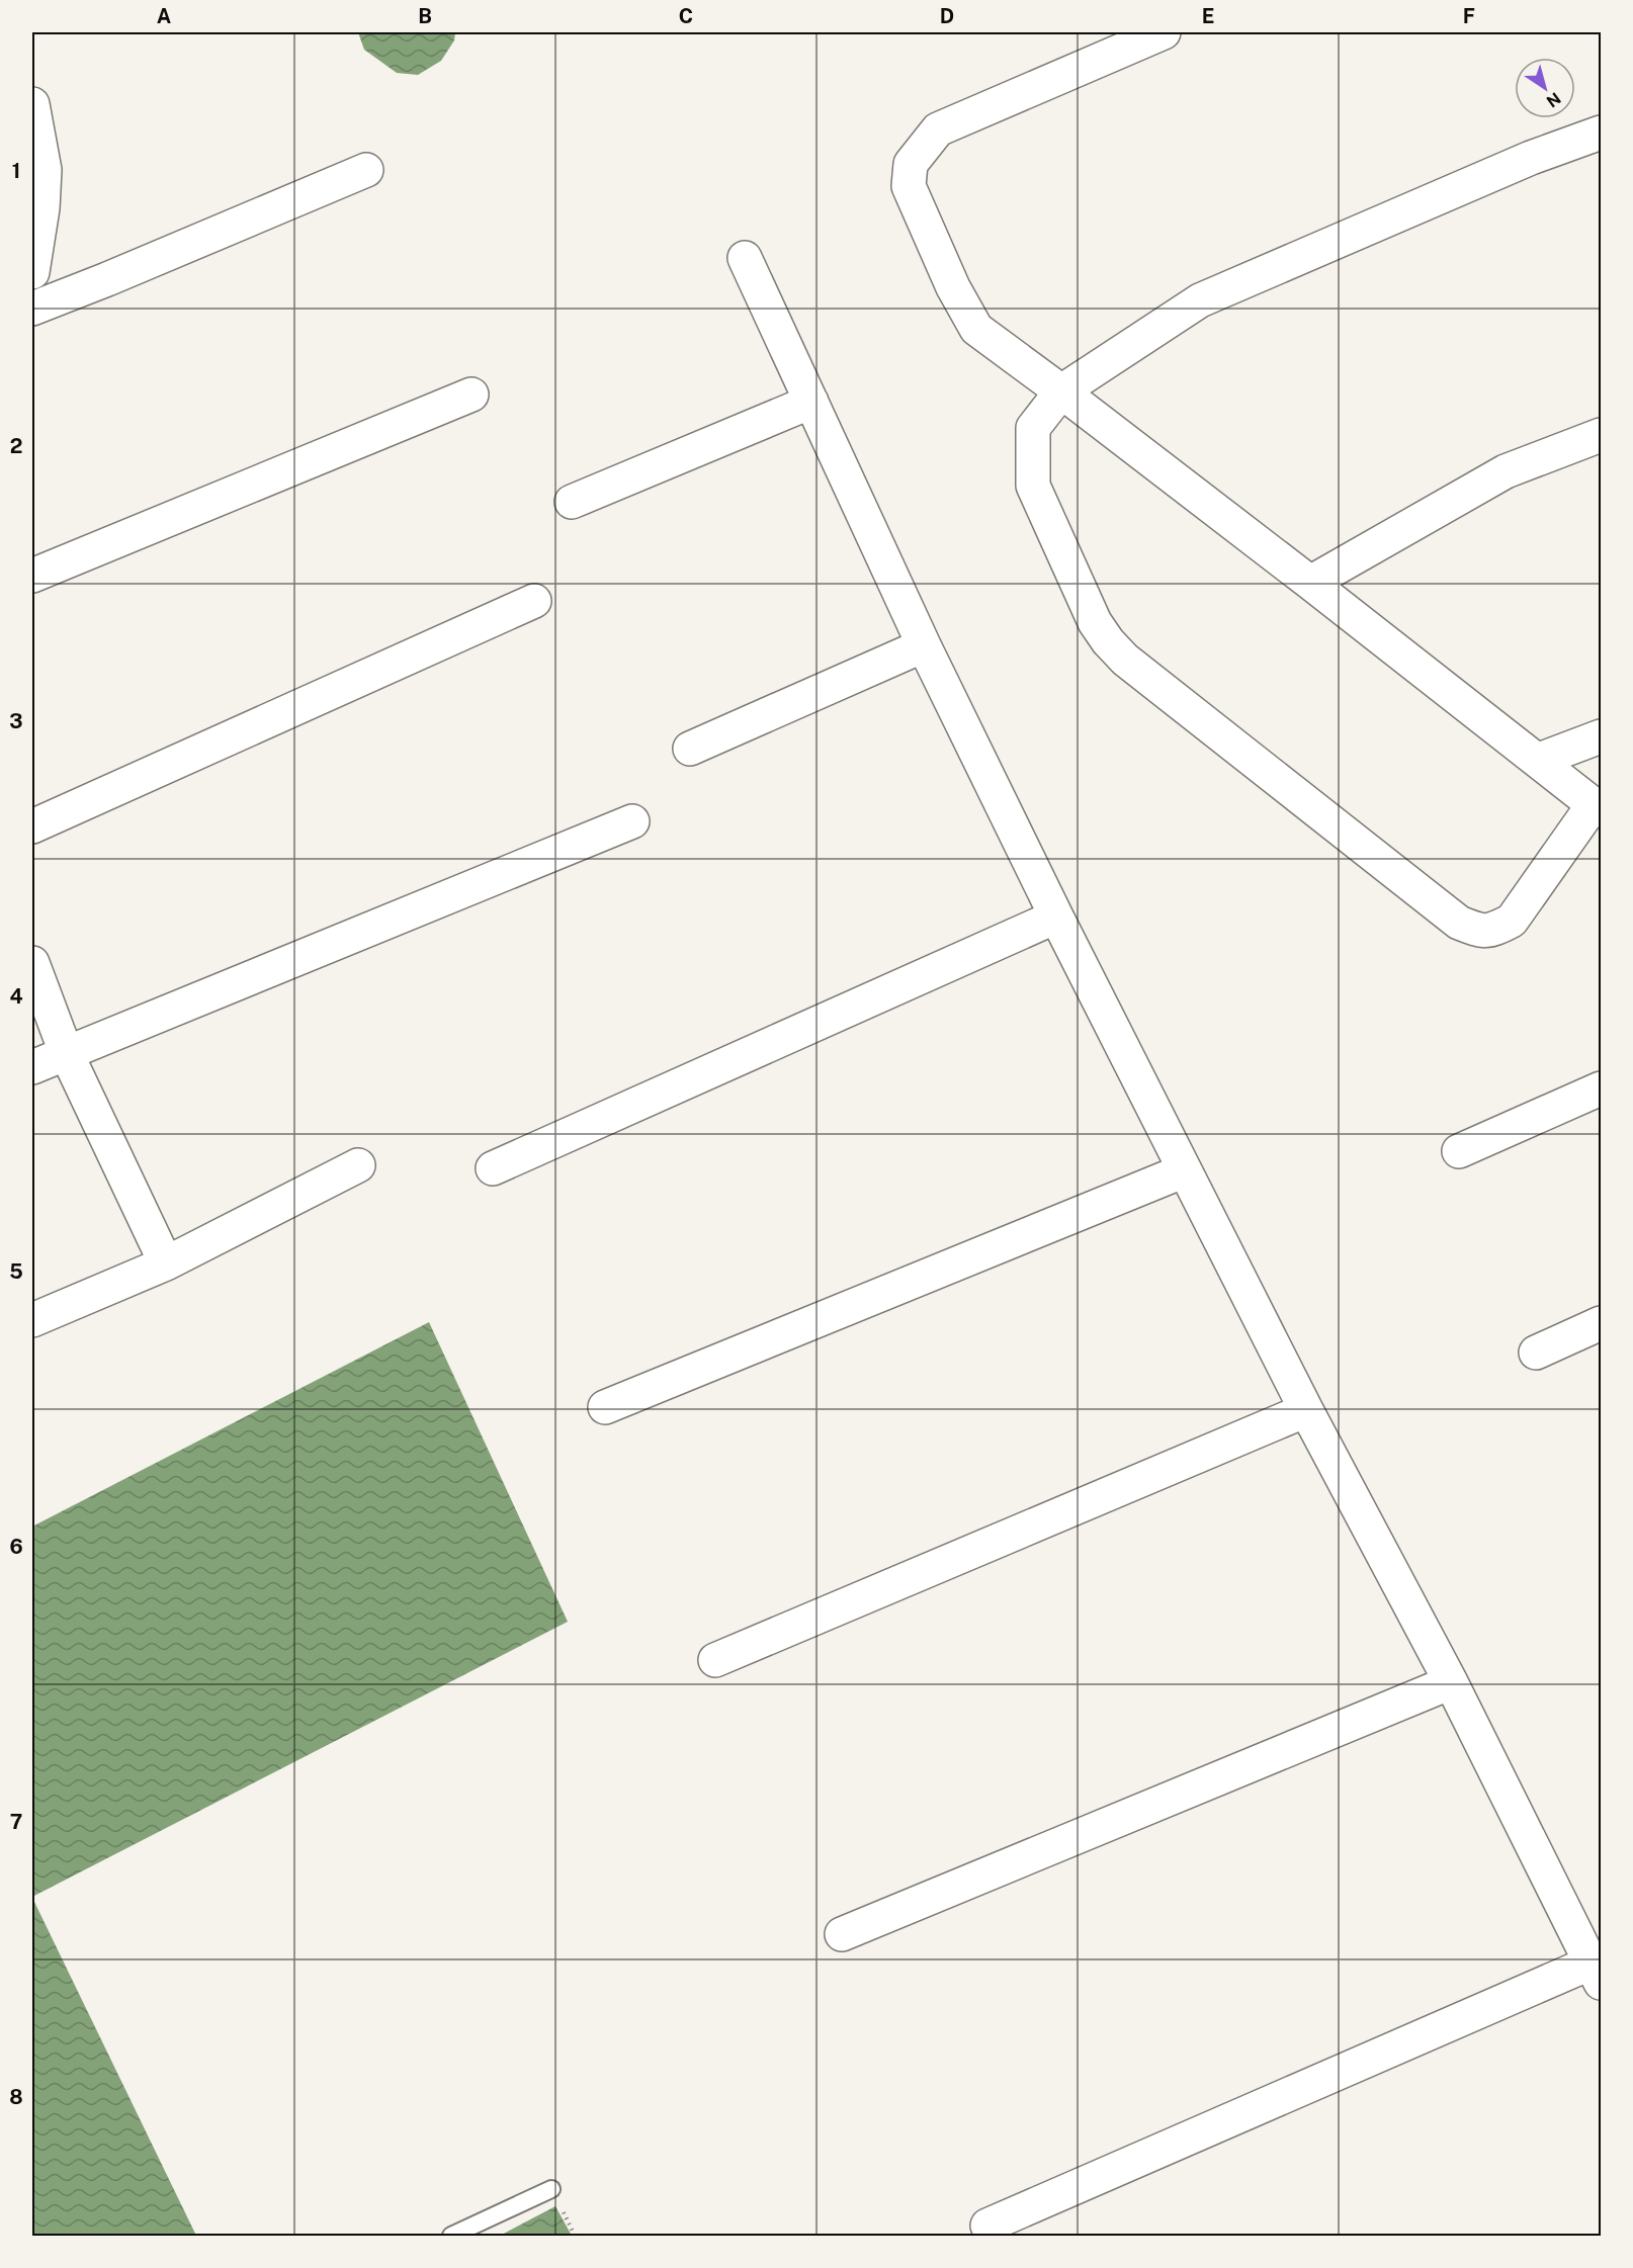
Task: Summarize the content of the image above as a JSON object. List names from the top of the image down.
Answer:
{
  "north": "bottom right",
  "grid": {
    "columns": [
      "A",
      "B",
      "C",
      "D",
      "E",
      "F"
    ],
    "rows": [
      "1",
      "2",
      "3",
      "4",
      "5",
      "6",
      "7",
      "8"
    ]
  }
}
